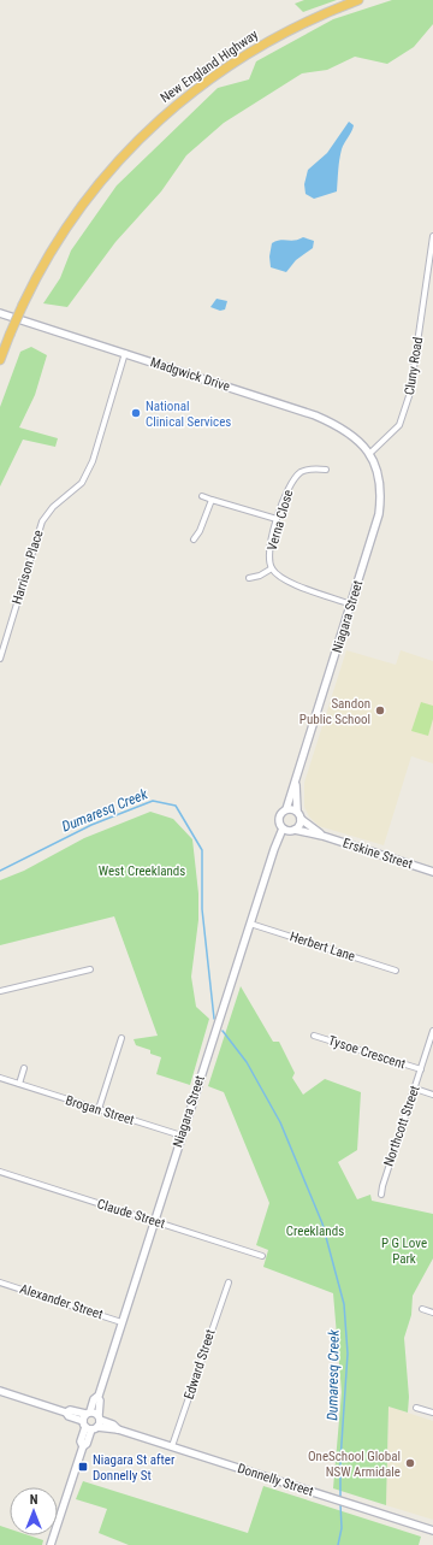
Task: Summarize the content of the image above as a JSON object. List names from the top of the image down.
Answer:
{
  "streets": {
    "highway": ["New England Highway"],
    "street": [
      "Cluny Road",
      "Madgwick Drive",
      "Verna Close",
      "Harrison Place",
      "Niagara Street",
      "Erskine Street",
      "Herbert Lane",
      "Tysoe Crescent",
      "Brogan Street",
      "Northcott Street",
      "Claude Street",
      "Alexander Street",
      "Edward Street",
      "Donnelly Street"
    ]
  },
  "crossings": [
    ["Cluny Road", "Madgwick Drive"],
    ["Cluny Road", "Niagara Street"],
    ["Madgwick Drive", "Harrison Place"],
    ["Madgwick Drive", "Niagara Street"],
    ["Verna Close", "Niagara Street"],
    ["Niagara Street", "Erskine Street"],
    ["Niagara Street", "Herbert Lane"],
    ["Niagara Street", "Brogan Street"],
    ["Niagara Street", "Claude Street"],
    ["Niagara Street", "Alexander Street"],
    ["Niagara Street", "Donnelly Street"],
    ["Tysoe Crescent", "Northcott Street"],
    ["Edward Street", "Donnelly Street"]
  ],
  "water": ["Dumaresq Creek"],
  "parks": ["West Creeklands", "Creeklands", "P G Love Park"],
  "places": {
    "other": ["National Clinical Services", "Sandon Public School", "OneSchool Global NSW Armidale"],
    "transit": ["Niagara St after Donnelly St"]
  },
  "north": "top"
}
